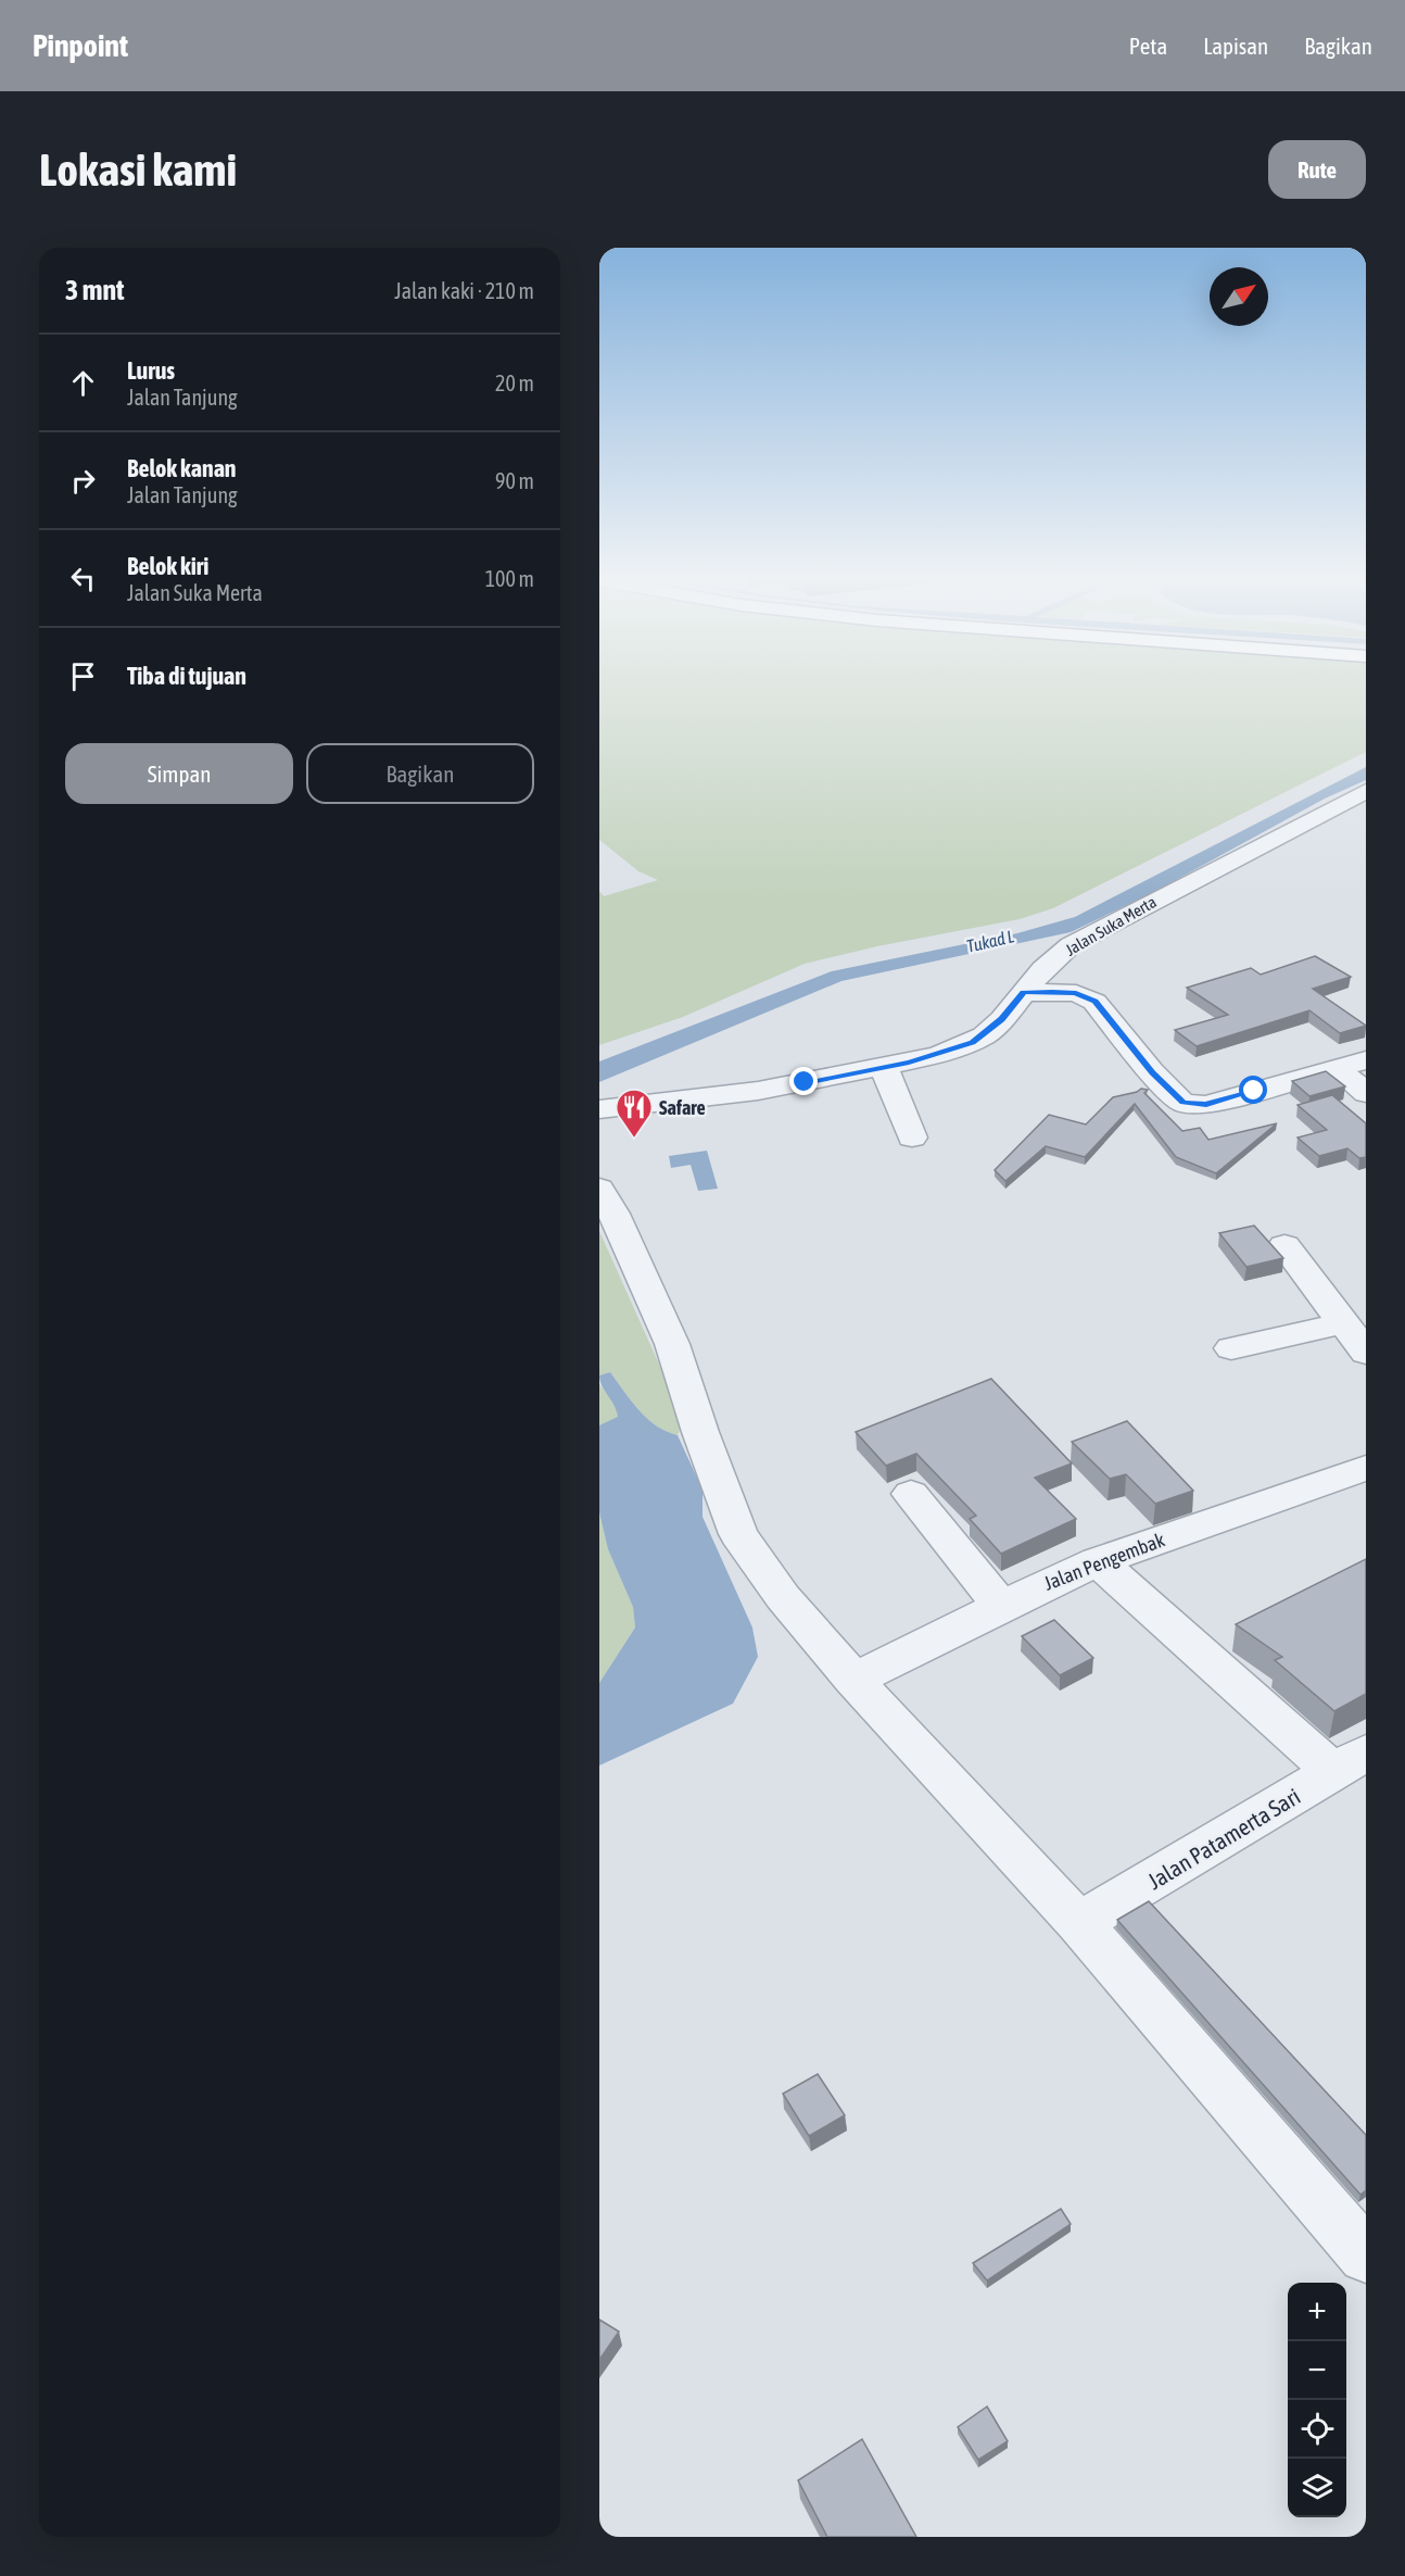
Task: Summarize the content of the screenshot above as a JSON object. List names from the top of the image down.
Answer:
{
  "streets": {
    "street": ["Jalan Suka Merta", "Jalan Pengembak", "Jalan Patamerta Sari"]
  },
  "water": ["Tukad L"],
  "places": {
    "restaurant": ["Safare"]
  },
  "north": "top right",
  "page": {
    "header": "Pinpoint",
    "nav": ["Peta", "Lapisan", "Bagikan"],
    "buttons": [
      "Rute",
      ["Simpan", "Bagikan"]
    ],
    "title": "Lokasi kami",
    "heading": ["3 mnt", "Jalan kaki · 210 m"],
    "list": [
      ["Lurus", "Jalan Tanjung", "20 m"],
      ["Belok kanan", "Jalan Tanjung", "90 m"],
      ["Belok kiri", "Jalan Suka Merta", "100 m"],
      "Tiba di tujuan"
    ],
    "map_buttons": ["+", "−"]
  }
}
